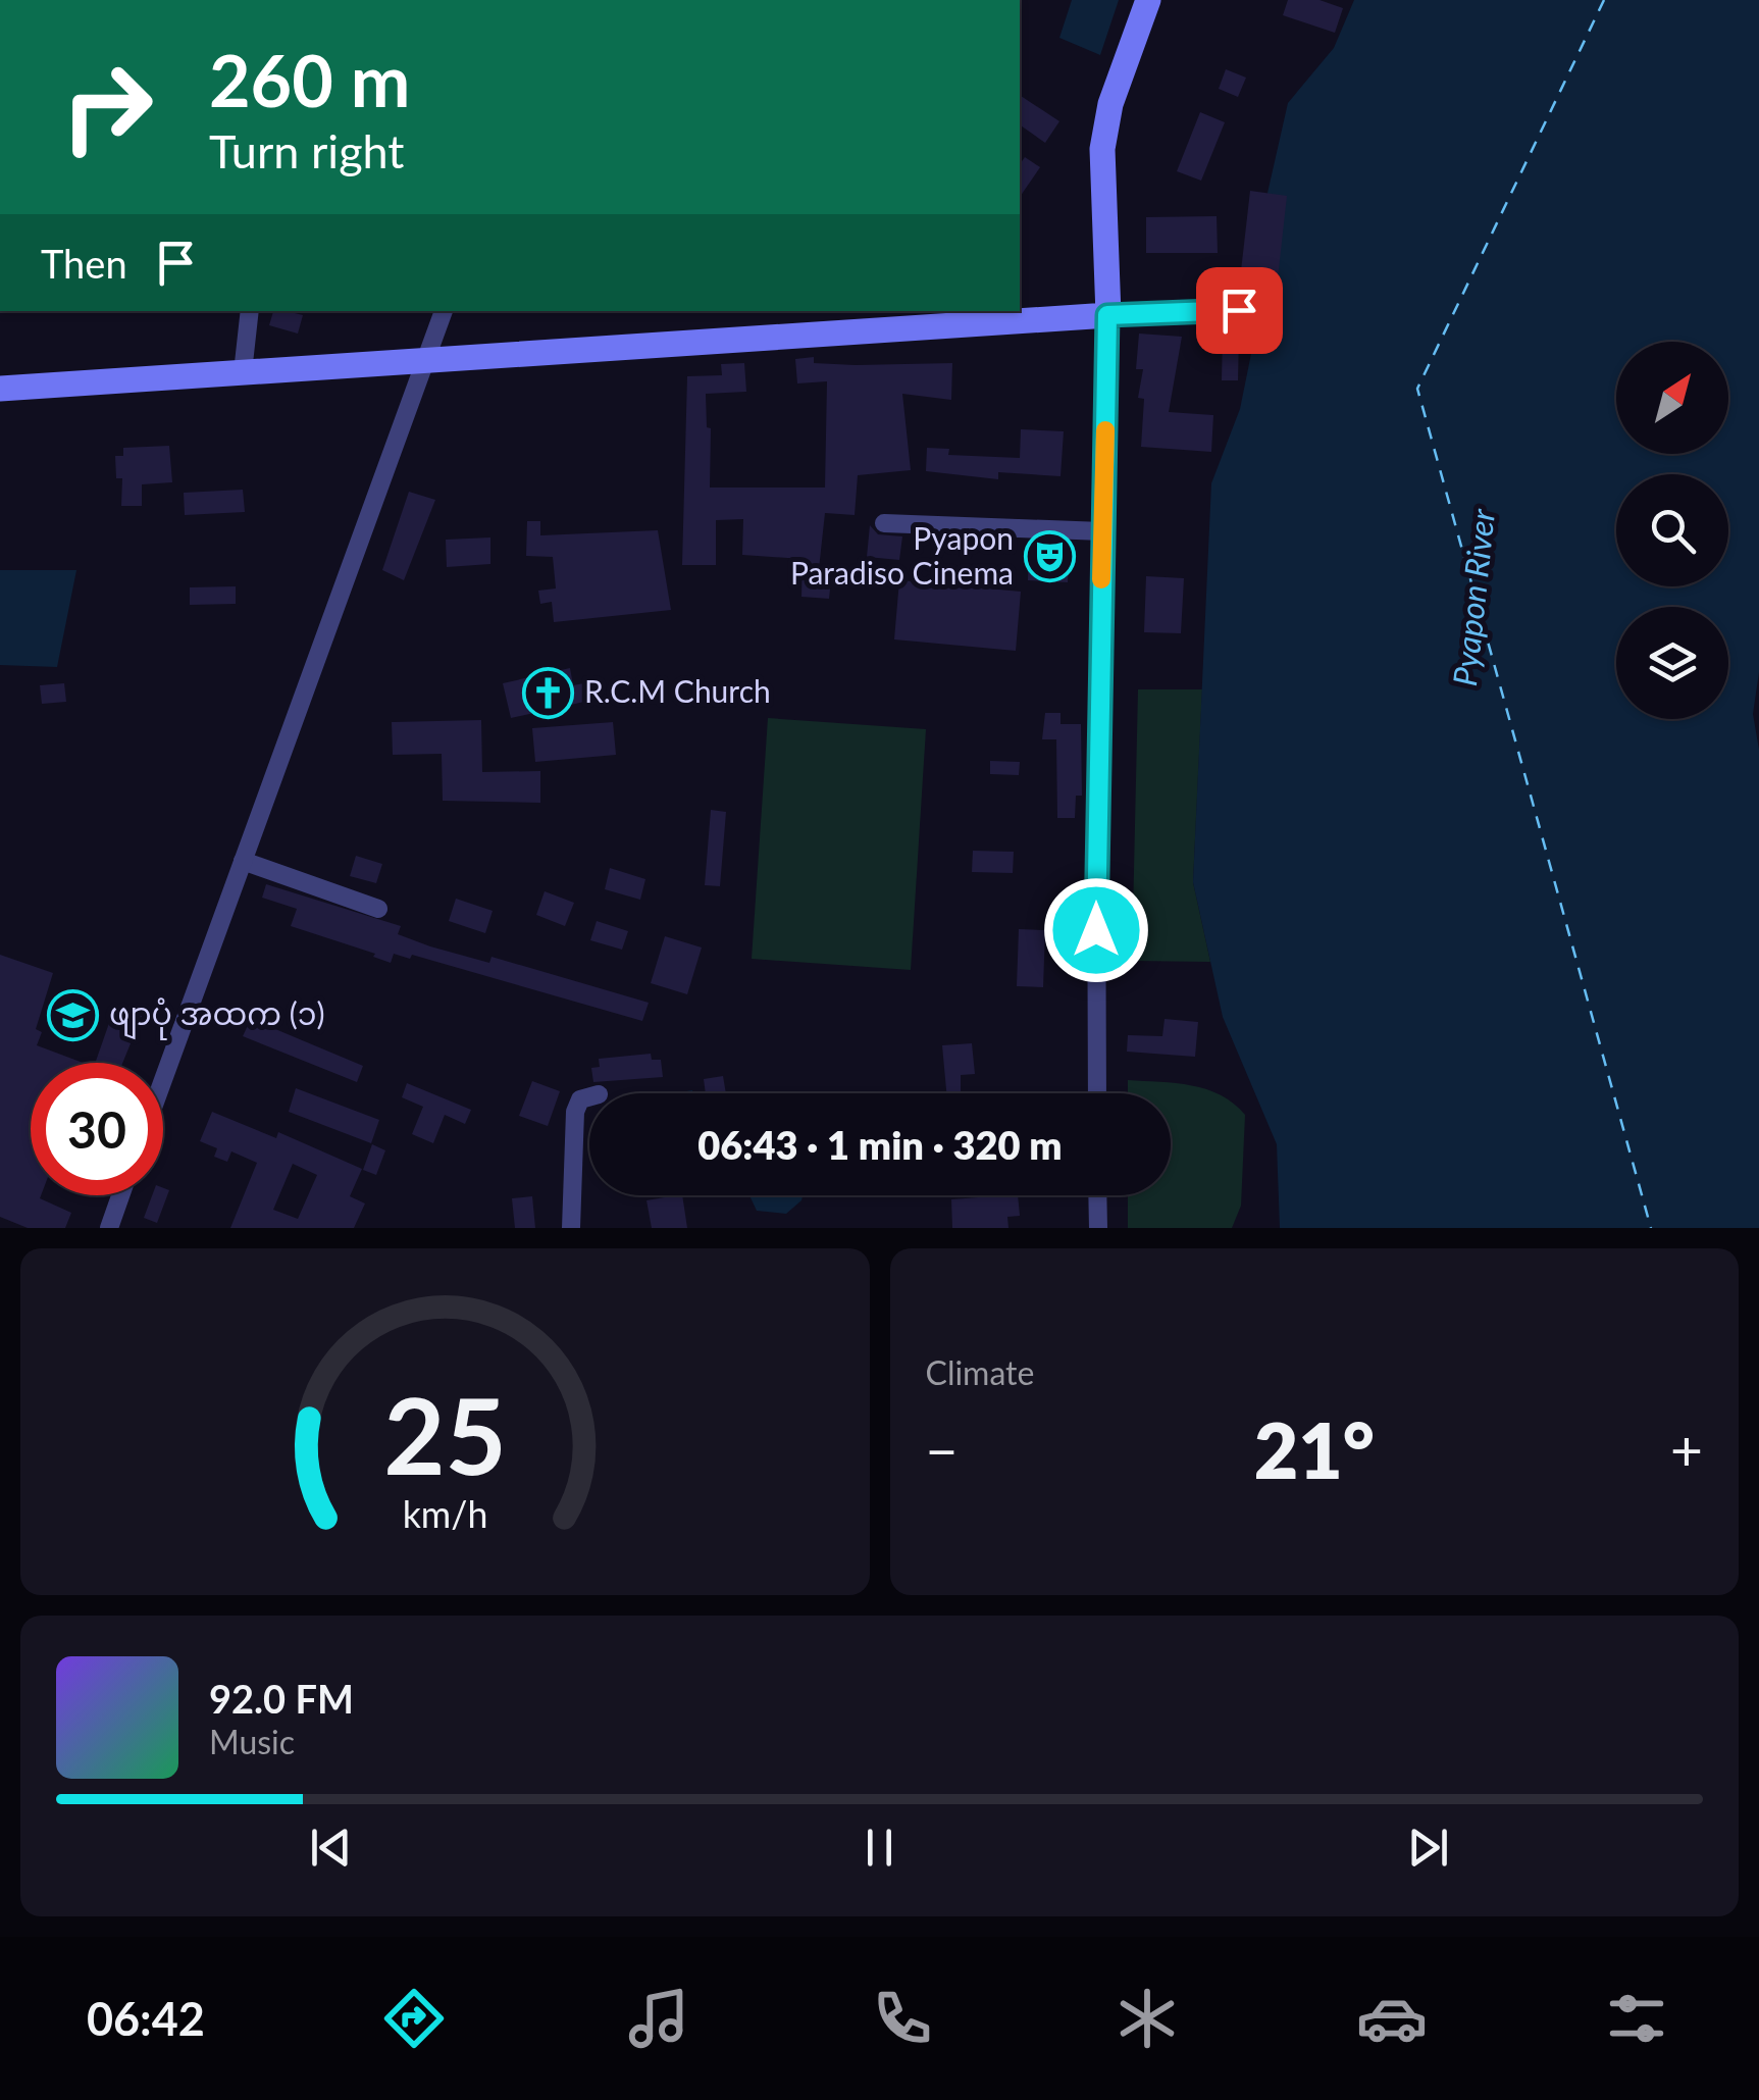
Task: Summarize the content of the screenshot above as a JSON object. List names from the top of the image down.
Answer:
{
  "water": ["Pyapon River"],
  "places": {
    "theatre": ["Pyapon Paradiso Cinema"],
    "church": ["R.C.M Church"],
    "school or university": ["ဖျာပုံ အထက (၁)"]
  },
  "north": "top right",
  "page": {
    "turn": ["260 m", "Turn right"],
    "then": "Then",
    "limit": "30",
    "trip": "06:43 · 1 min · 320 m",
    "tile": "Climate",
    "heat": ["−", "21°", "+"],
    "song": ["92.0 FM", "Music"],
    "tabs": "06:42",
    "gauge": ["25", "km/h"]
  }
}
